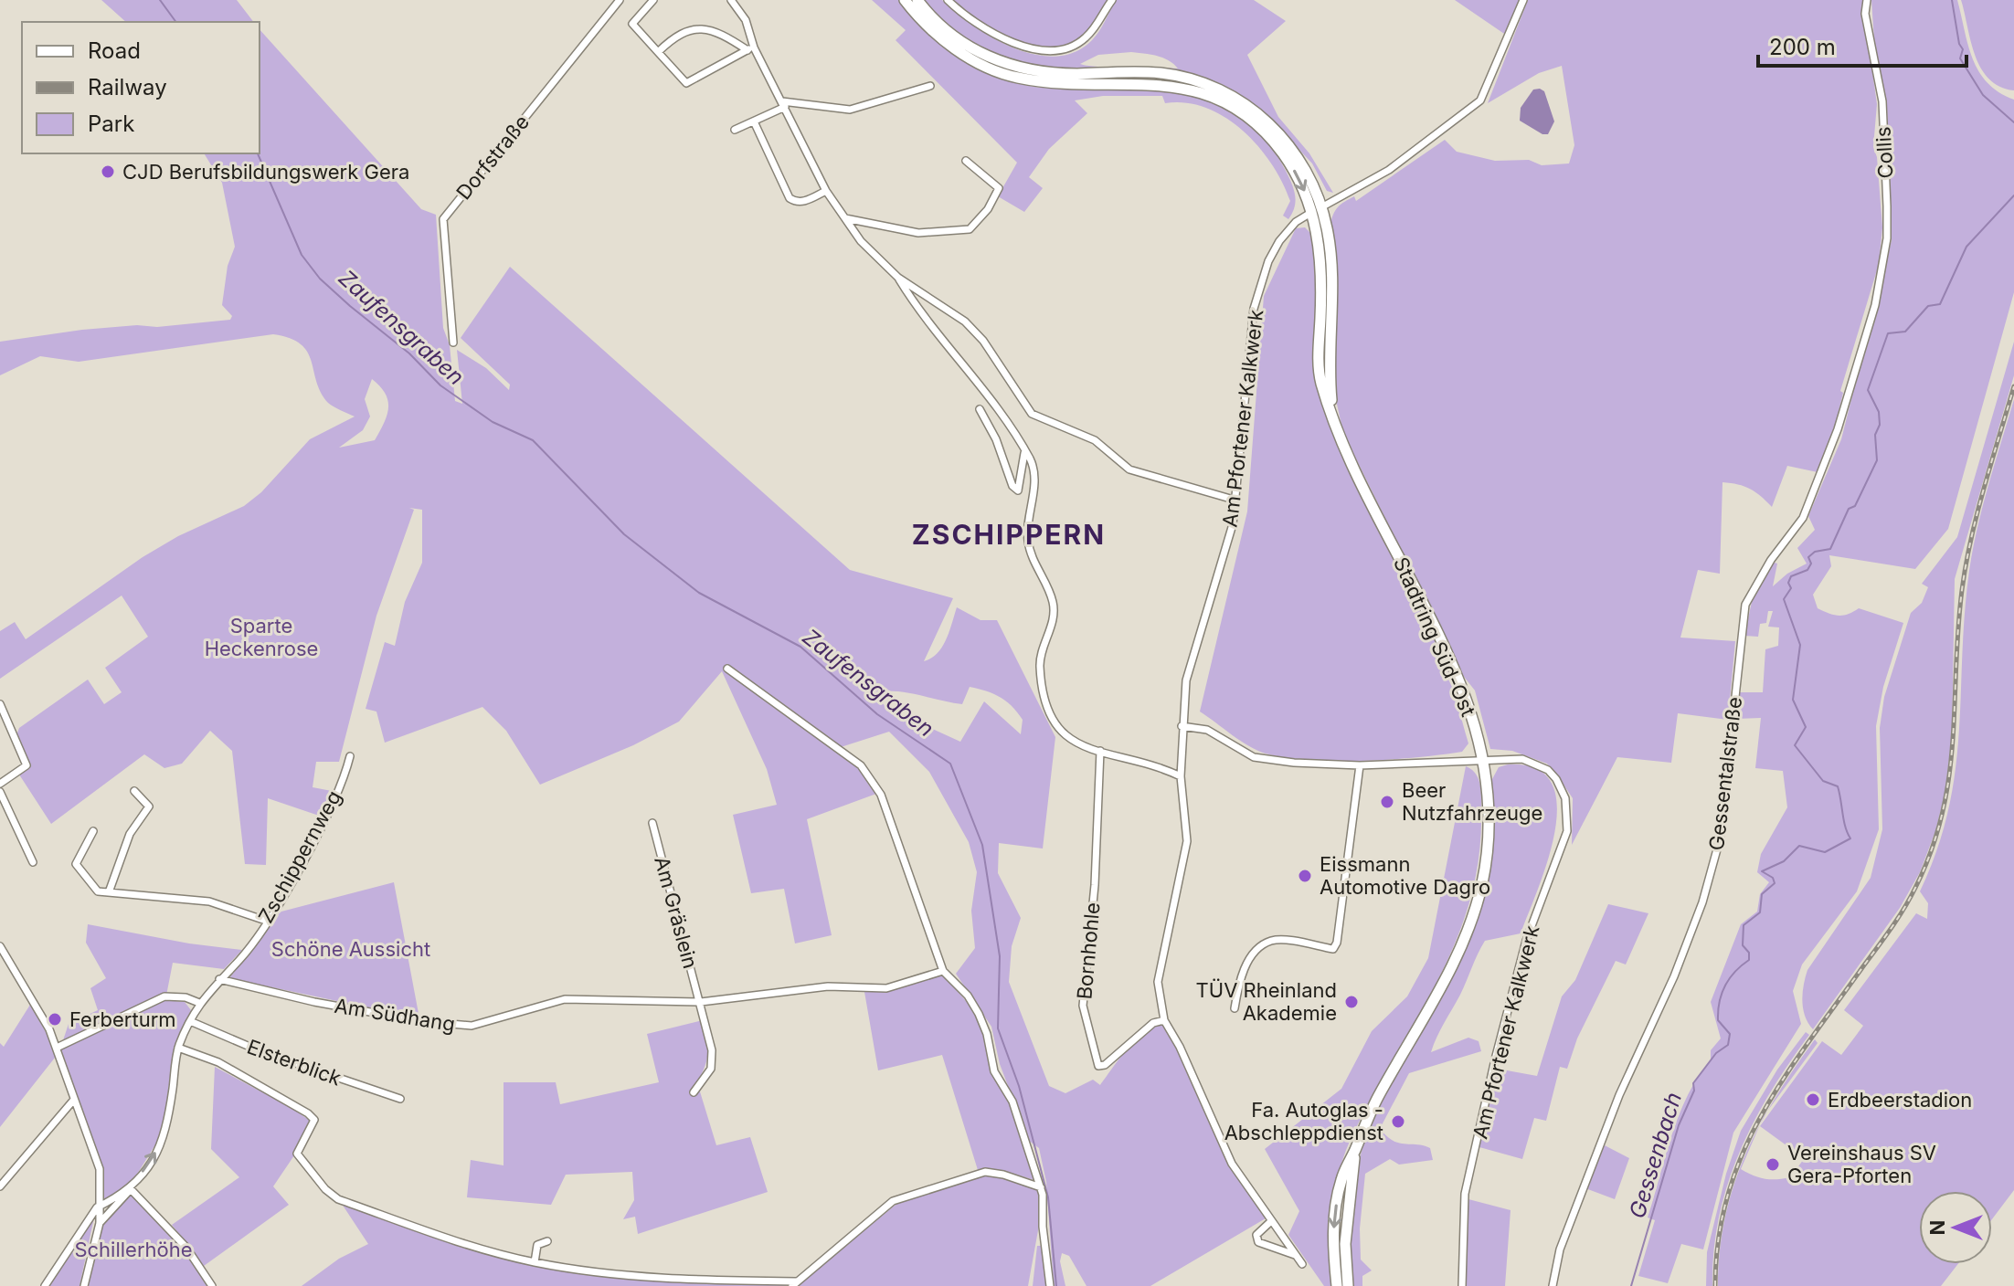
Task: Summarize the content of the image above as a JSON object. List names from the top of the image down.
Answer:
{
  "streets": {
    "main road": ["Stadtring Süd-Ost"],
    "street": [
      "Collis",
      "Dorfstraße",
      "Am Pfortener Kalkwerk",
      "Gessentalstraße",
      "Zschippernweg",
      "Am Gräslein",
      "Bornhohle",
      "Am Südhang",
      "Elsterblick"
    ]
  },
  "crossings": [
    ["Collis", "Gessentalstraße"],
    ["Am Pfortener Kalkwerk", "Stadtring Süd-Ost"],
    ["Am Pfortener Kalkwerk", "Bornhohle"],
    ["Zschippernweg", "Am Südhang"],
    ["Zschippernweg", "Elsterblick"],
    ["Am Gräslein", "Am Südhang"]
  ],
  "districts": ["ZSCHIPPERN"],
  "water": ["Zaufensgraben", "Gessenbach"],
  "parks": ["Sparte Heckenrose", "Schöne Aussicht", "Schillerhöhe"],
  "places": [
    "CJD Berufsbildungswerk Gera",
    "Beer Nutzfahrzeuge",
    "Eissmann Automotive Dagro",
    "TÜV Rheinland Akademie",
    "Ferberturm",
    "Erdbeerstadion",
    "Fa. Autoglas - Abschleppdienst",
    "Vereinshaus SV Gera-Pforten"
  ],
  "legend": ["Road", "Railway", "Park"],
  "scale_bar": "200 m",
  "north": "left"
}
